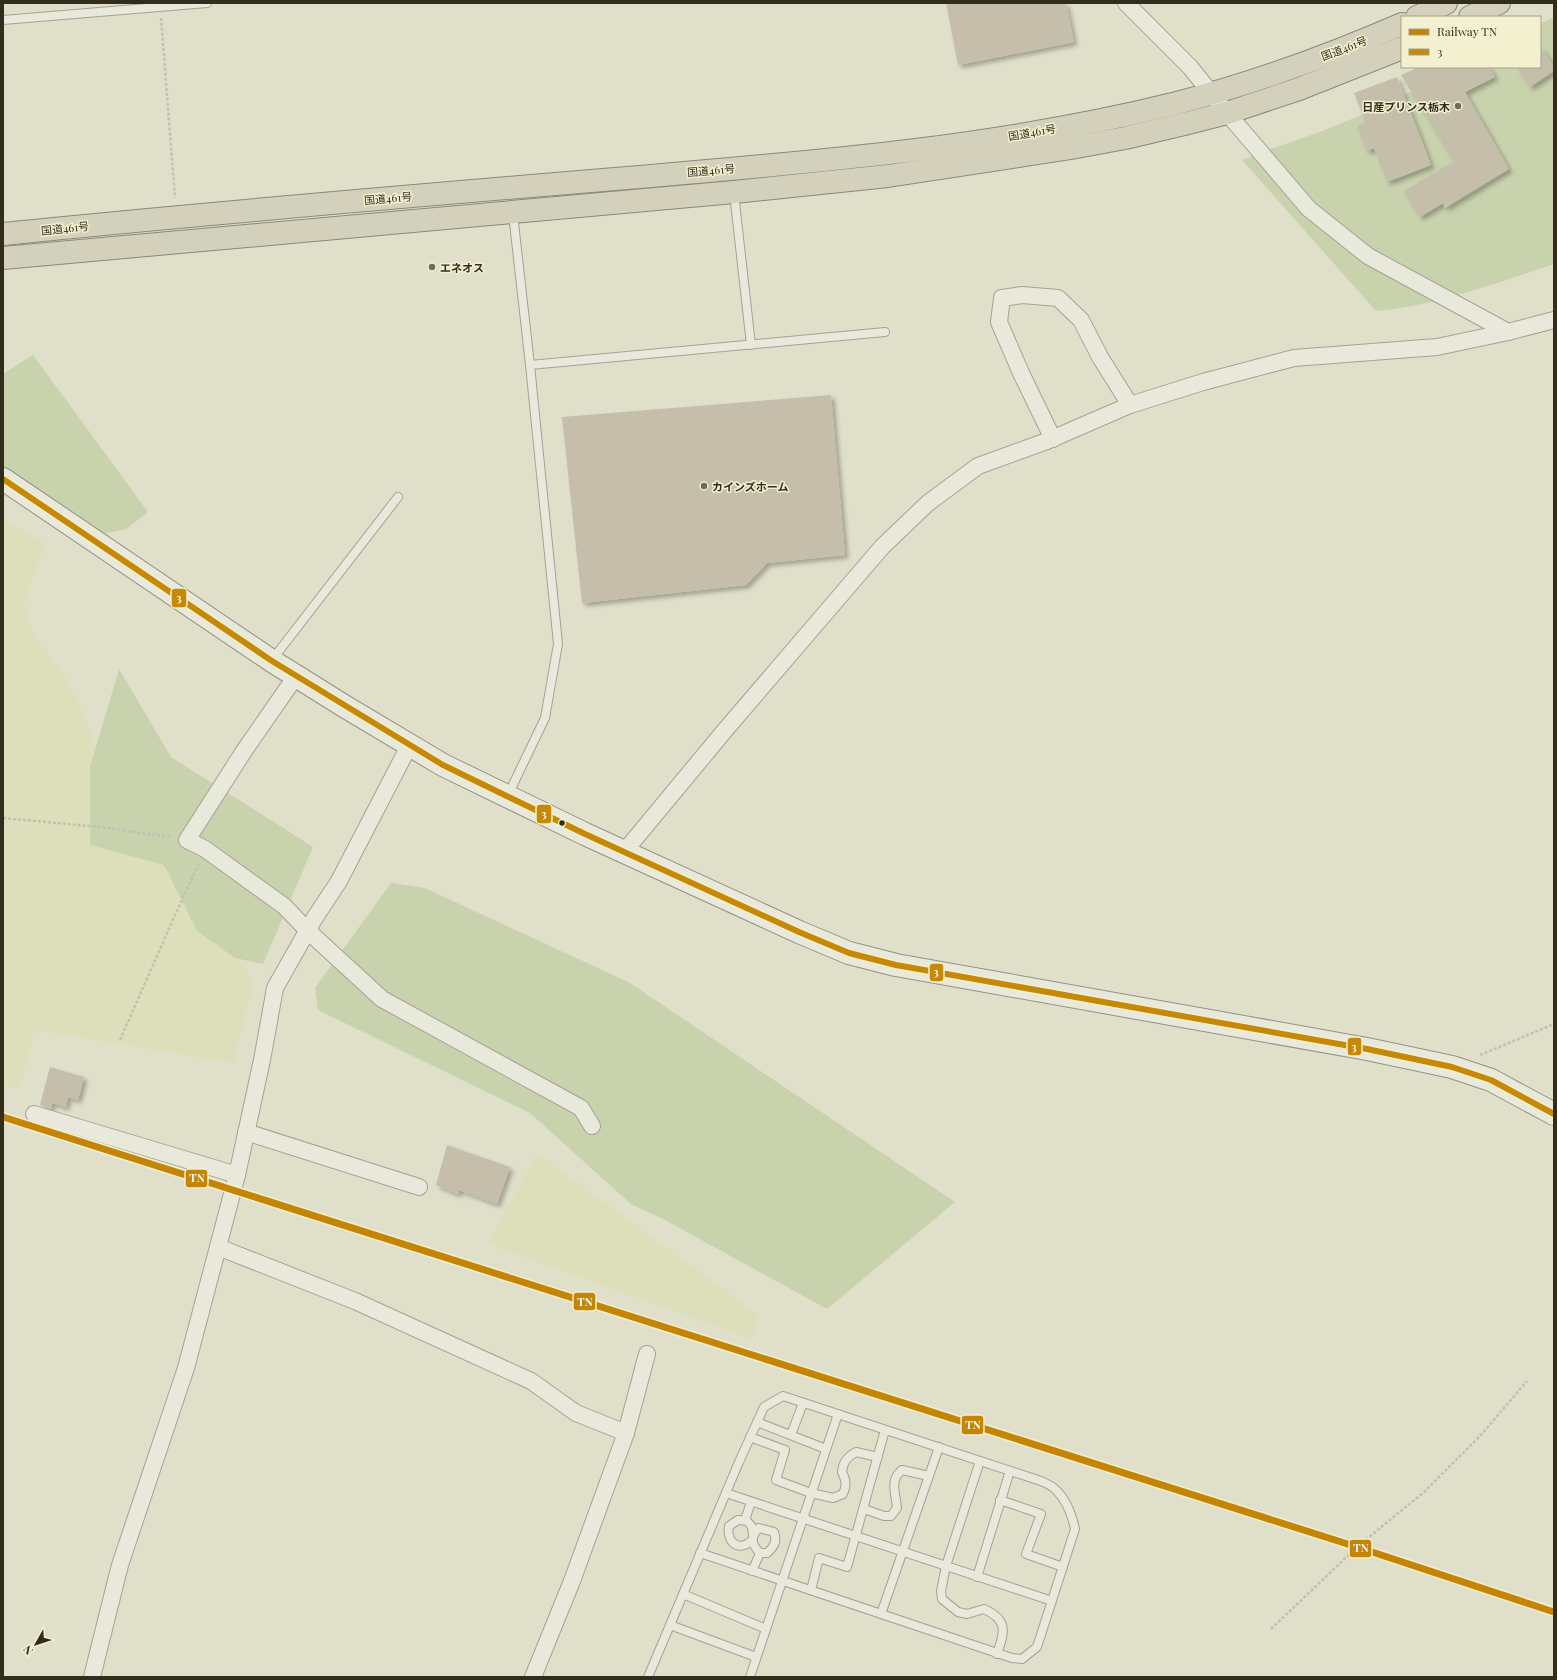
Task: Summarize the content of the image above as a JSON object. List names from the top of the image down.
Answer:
{
  "streets": {
    "highway": ["国道461号"]
  },
  "places": ["日産プリンス栃木", "エネオス", "カインズホーム"],
  "lines": ["transit line 3", "rail line TN"],
  "legend": ["Railway TN", "3"],
  "north": "bottom left"
}
